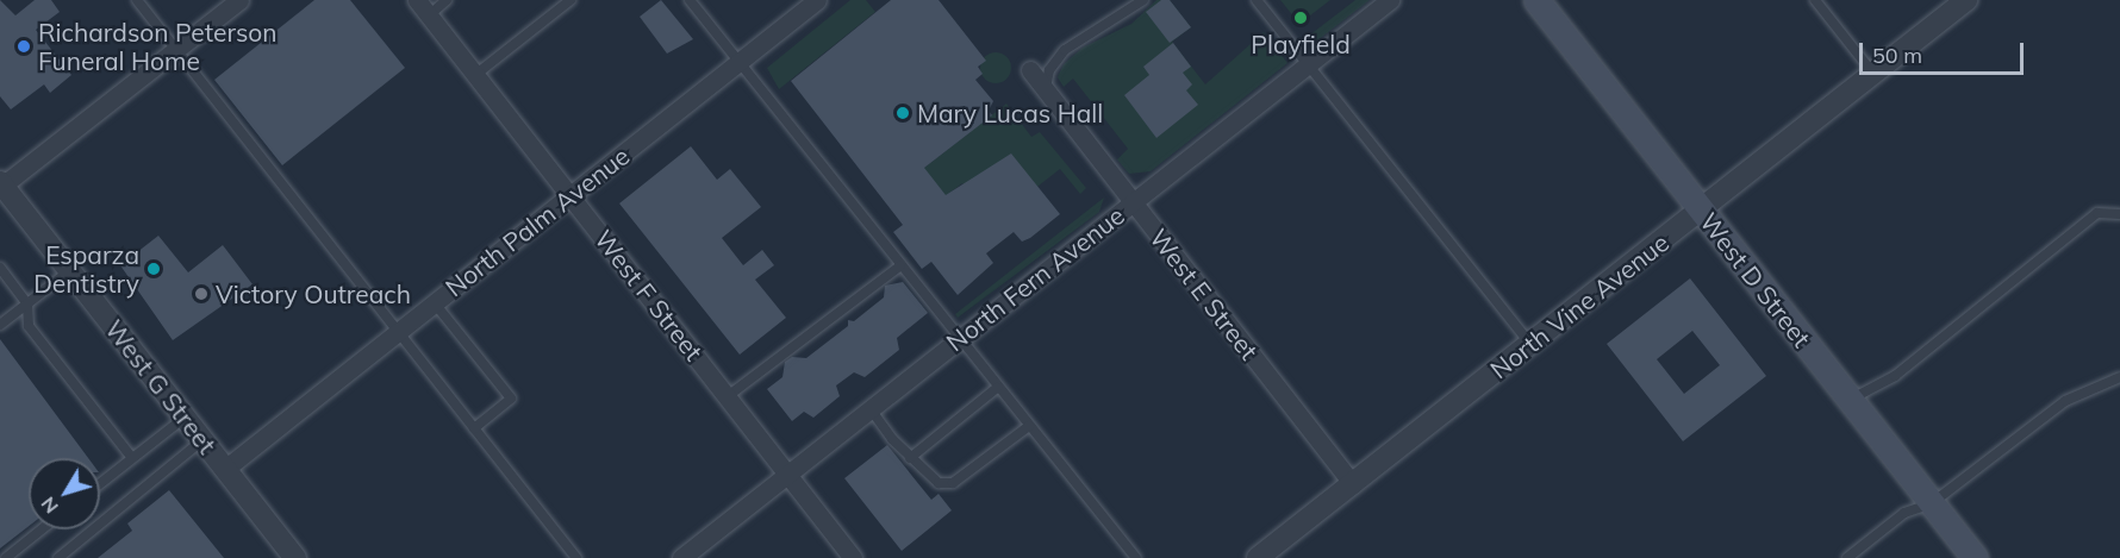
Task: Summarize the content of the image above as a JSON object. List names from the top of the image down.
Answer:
{
  "streets": {
    "main road": ["West D Street"],
    "street": [
      "North Palm Avenue",
      "North Fern Avenue",
      "West E Street",
      "West F Street",
      "North Vine Avenue",
      "West G Street"
    ]
  },
  "crossings": [
    ["North Palm Avenue", "West F Street"],
    ["North Palm Avenue", "West G Street"],
    ["North Fern Avenue", "West E Street"],
    ["North Fern Avenue", "West F Street"],
    ["West D Street", "North Vine Avenue"],
    ["West E Street", "North Vine Avenue"]
  ],
  "places": [
    "Playfield",
    "Richardson Peterson Funeral Home",
    "Mary Lucas Hall",
    "Esparza Dentistry",
    "Victory Outreach"
  ],
  "scale_bar": "50 m",
  "north": "bottom left"
}
